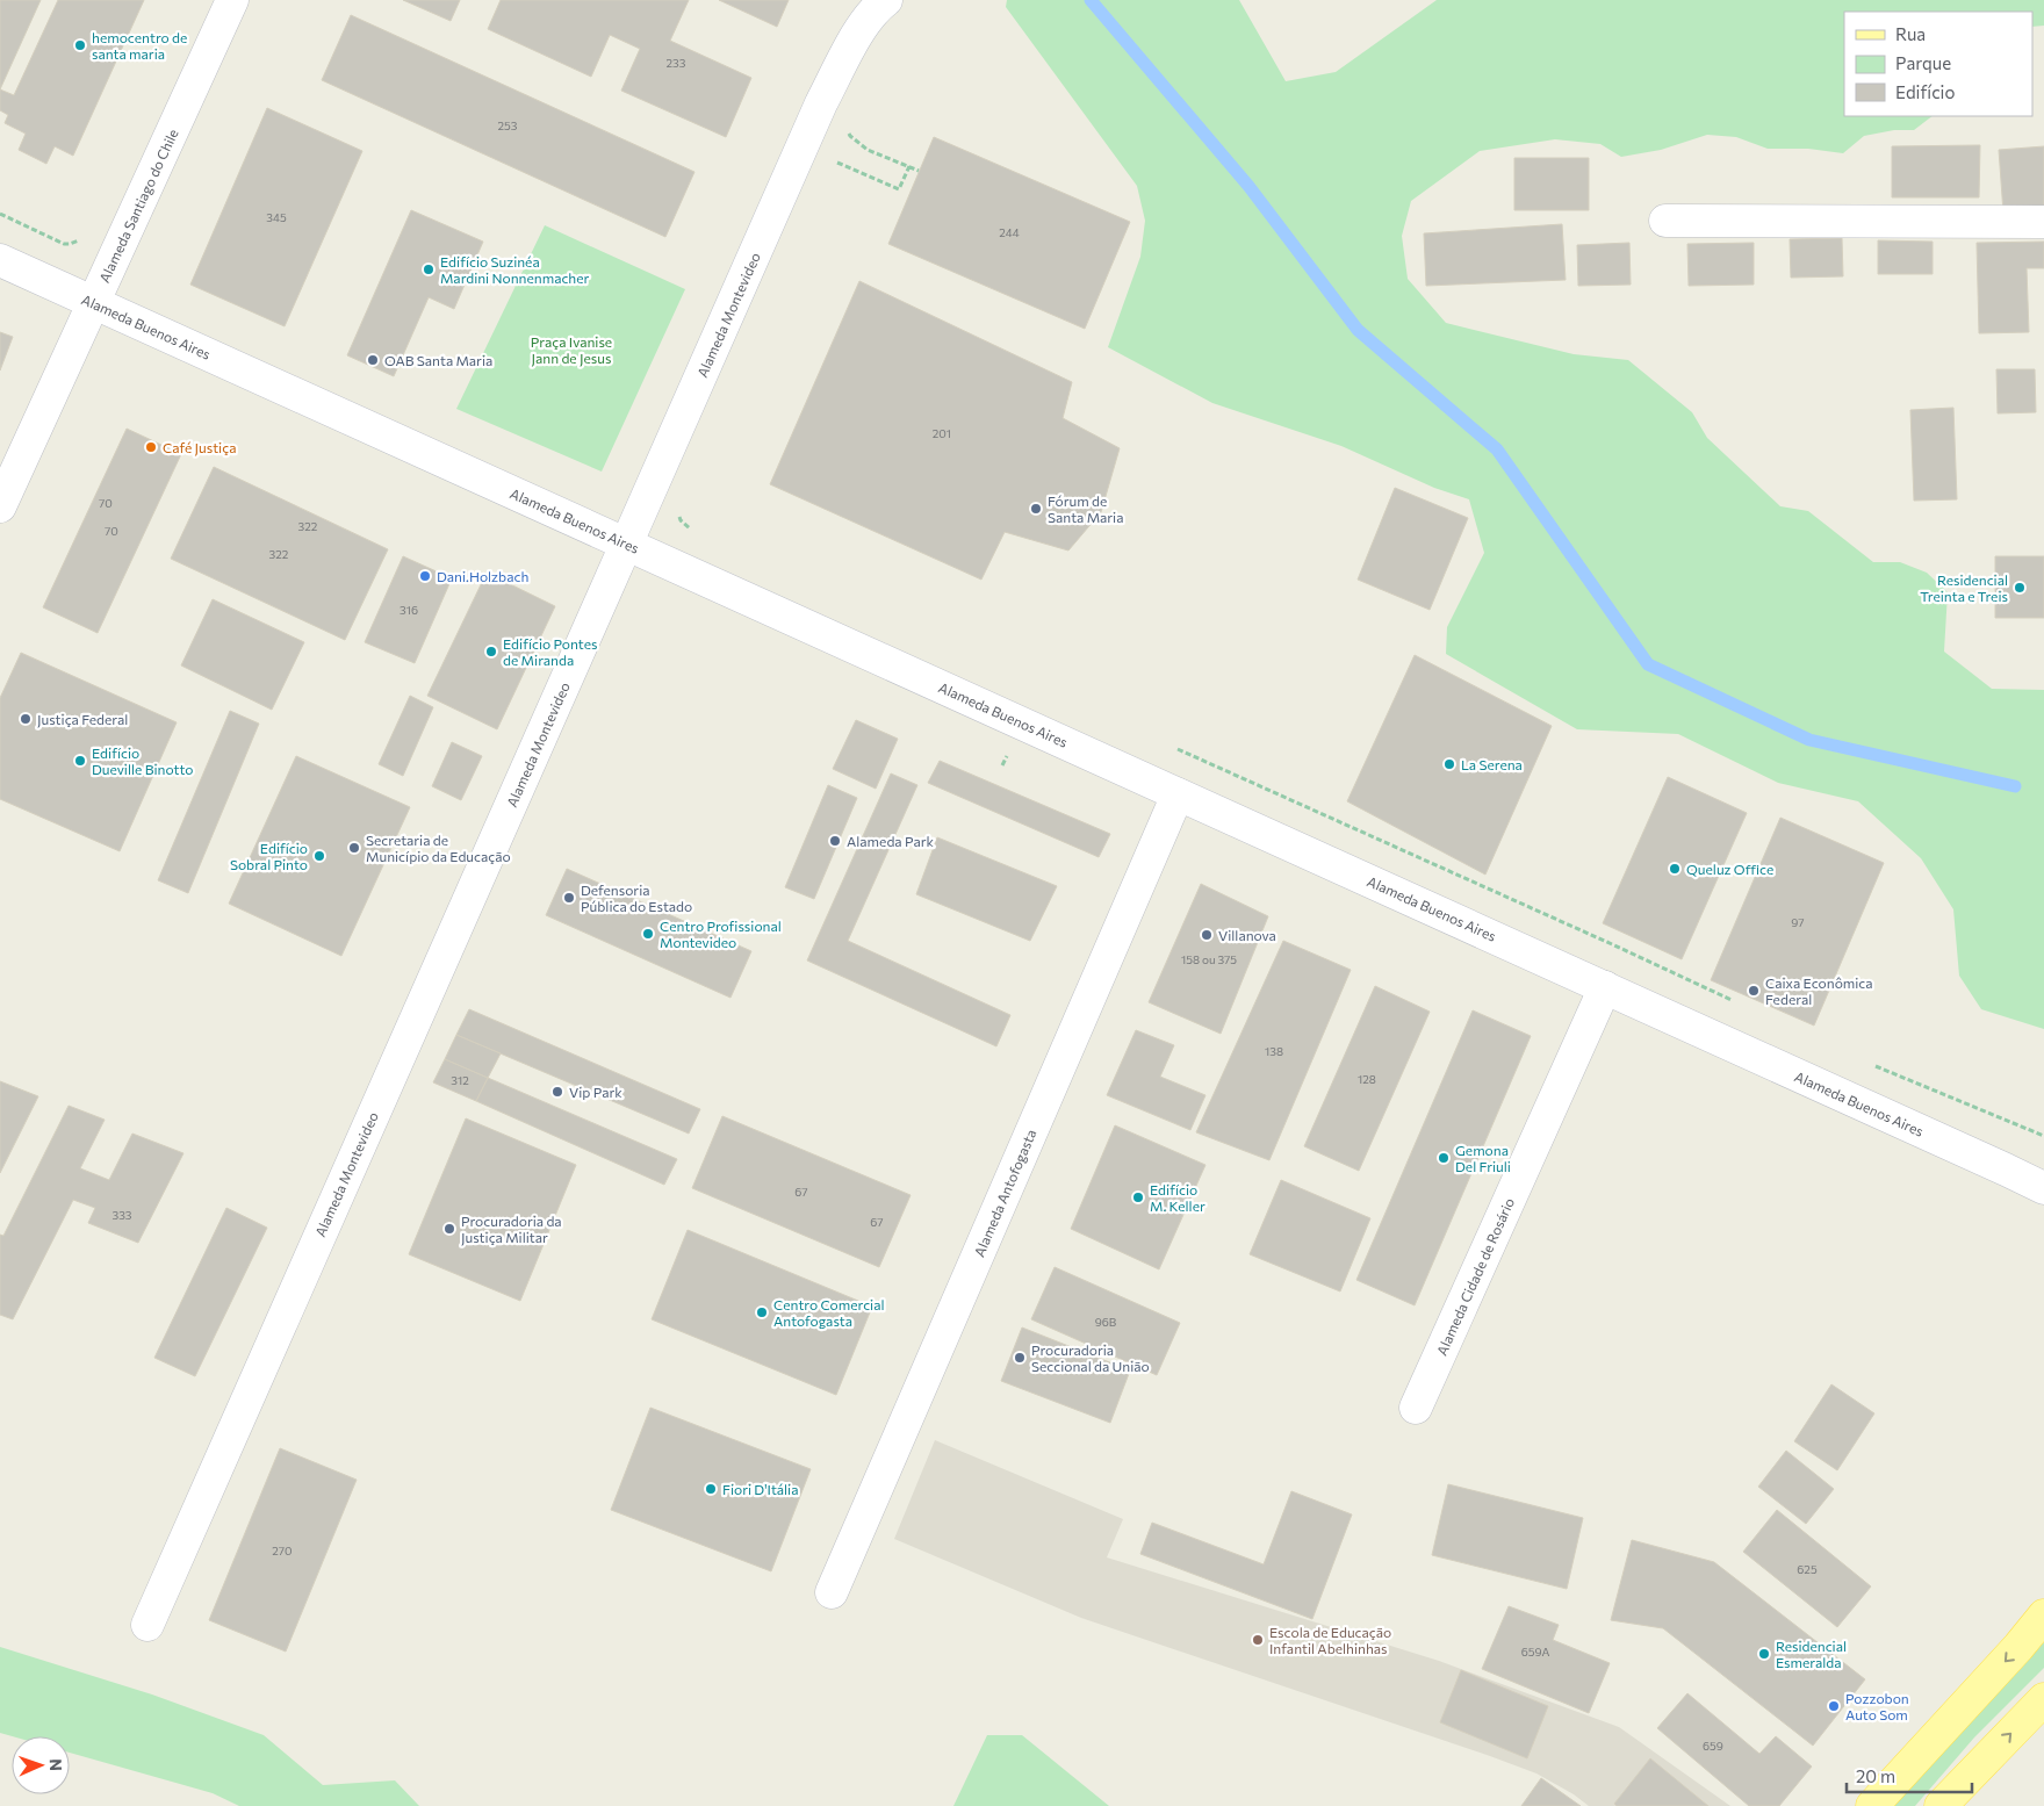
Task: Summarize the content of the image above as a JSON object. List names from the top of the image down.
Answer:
{
  "streets": {
    "street": [
      "Alameda Santiago do Chile",
      "Alameda Montevideo",
      "Alameda Buenos Aires",
      "Alameda Antofogasta",
      "Alameda Cidade de Rosário"
    ]
  },
  "crossings": [
    ["Alameda Santiago do Chile", "Alameda Buenos Aires"],
    ["Alameda Montevideo", "Alameda Buenos Aires"],
    ["Alameda Buenos Aires", "Alameda Antofogasta"],
    ["Alameda Buenos Aires", "Alameda Cidade de Rosário"]
  ],
  "parks": ["Praça Ivanise Jann de Jesus"],
  "places": [
    "hemocentro de santa maria",
    "Edifício Suzinéa Mardini Nonnenmacher",
    "OAB Santa Maria",
    "Café Justiça",
    "Fórum de Santa Maria",
    "Dani.Holzbach",
    "Residencial Treinta e Treis",
    "Edifício Pontes de Miranda",
    "Justiça Federal",
    "Edifício Dueville Binotto",
    "La Serena",
    "Alameda Park",
    "Secretaria de Município da Educação",
    "Edifício Sobral Pinto",
    "Queluz Office",
    "Defensoria Pública do Estado",
    "Centro Profissional Montevideo",
    "Villanova",
    "Caixa Econômica Federal",
    "Vip Park",
    "Gemona Del Friuli",
    "Edifício M. Keller",
    "Procuradoria da Justiça Militar",
    "Centro Comercial Antofogasta",
    "Procuradoria Seccional da União",
    "Fiori D'Itália",
    "Escola de Educação Infantil Abelhinhas",
    "Residencial Esmeralda",
    "Pozzobon Auto Som"
  ],
  "house_numbers": [
    "233",
    "253",
    "345",
    "244",
    "201",
    "70",
    "322",
    "70",
    "322",
    "316",
    "97",
    "158 ou 375",
    "138",
    "128",
    "312",
    "67",
    "333",
    "67",
    "96B",
    "270",
    "625",
    "659A",
    "659"
  ],
  "legend": ["Rua", "Parque", "Edifício"],
  "scale_bar": "20 m",
  "north": "right"
}
